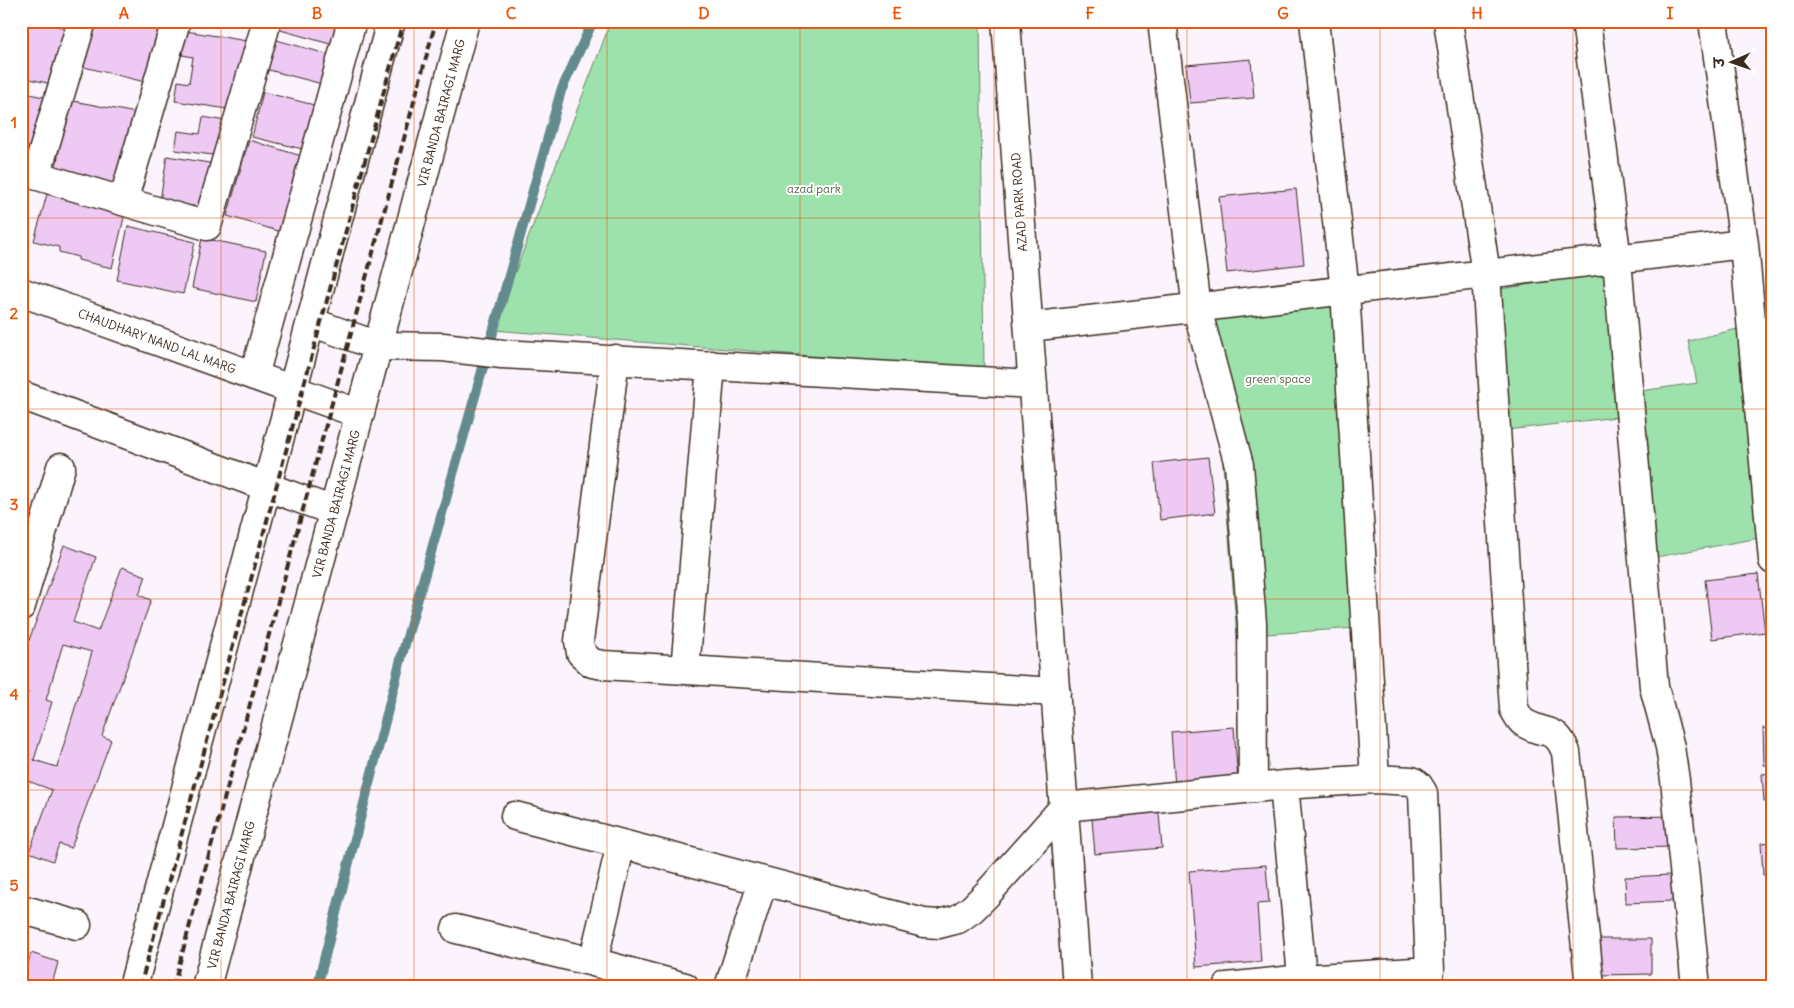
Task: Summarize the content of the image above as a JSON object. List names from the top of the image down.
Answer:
{
  "streets": {
    "street": ["VIR BANDA BAIRAGI MARG", "AZAD PARK ROAD", "CHAUDHARY NAND LAL MARG"]
  },
  "crossings": [
    ["VIR BANDA BAIRAGI MARG", "CHAUDHARY NAND LAL MARG"]
  ],
  "parks": ["azad park", "green space"],
  "north": "left",
  "grid": {
    "columns": [
      "A",
      "B",
      "C",
      "D",
      "E",
      "F",
      "G",
      "H",
      "I"
    ],
    "rows": [
      "1",
      "2",
      "3",
      "4",
      "5"
    ]
  }
}
